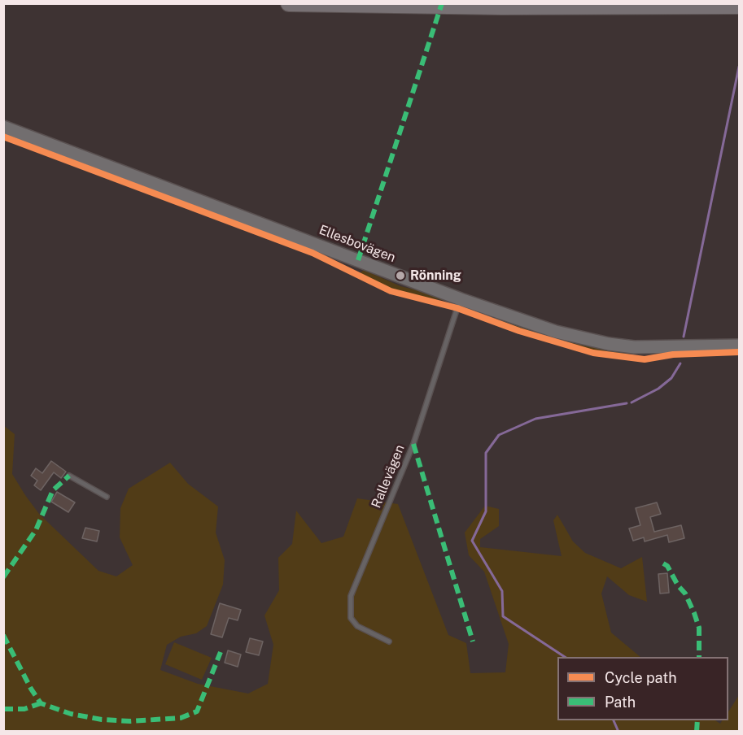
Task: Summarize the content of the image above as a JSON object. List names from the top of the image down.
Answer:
{
  "streets": {
    "main road": ["Ellesbovägen"],
    "lane": ["Rallevägen"]
  },
  "crossings": [
    ["Ellesbovägen", "Rallevägen"]
  ],
  "places": ["Rönning"],
  "legend": ["Cycle path", "Path"]
}
